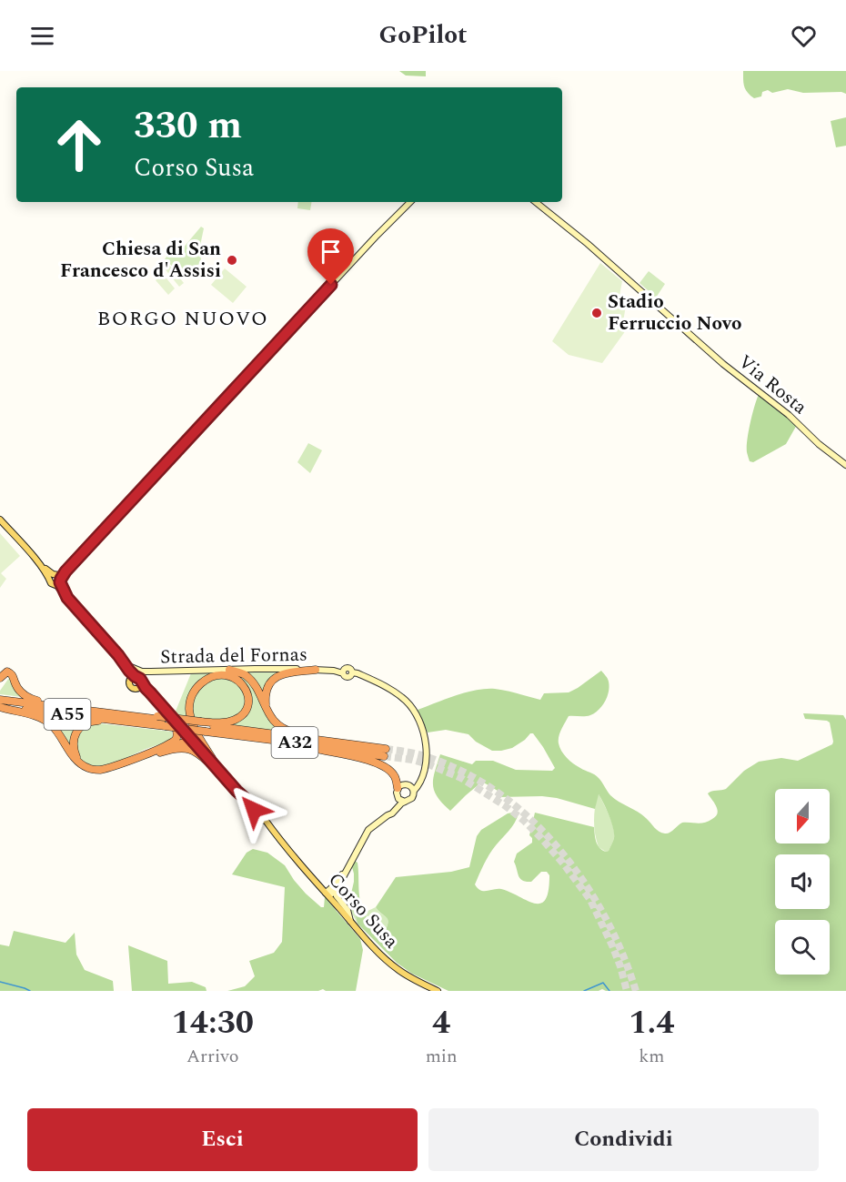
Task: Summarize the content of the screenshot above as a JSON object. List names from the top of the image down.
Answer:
{
  "streets": {
    "highway": ["A55", "A32"],
    "main road": ["Corso Susa"],
    "street": ["Via Rosta", "Strada del Fornas"]
  },
  "crossings": [
    ["A55", "A32"]
  ],
  "districts": ["BORGO NUOVO"],
  "places": ["Chiesa di San Francesco d'Assisi", "Stadio Ferruccio Novo"],
  "north": "bottom",
  "page": {
    "header": "GoPilot",
    "turn": ["330 m", "Corso Susa"],
    "eta": [
      "14:30",
      "Arrivo",
      "4",
      "min",
      "1.4",
      "km"
    ],
    "buttons": ["Esci", "Condividi"]
  }
}
